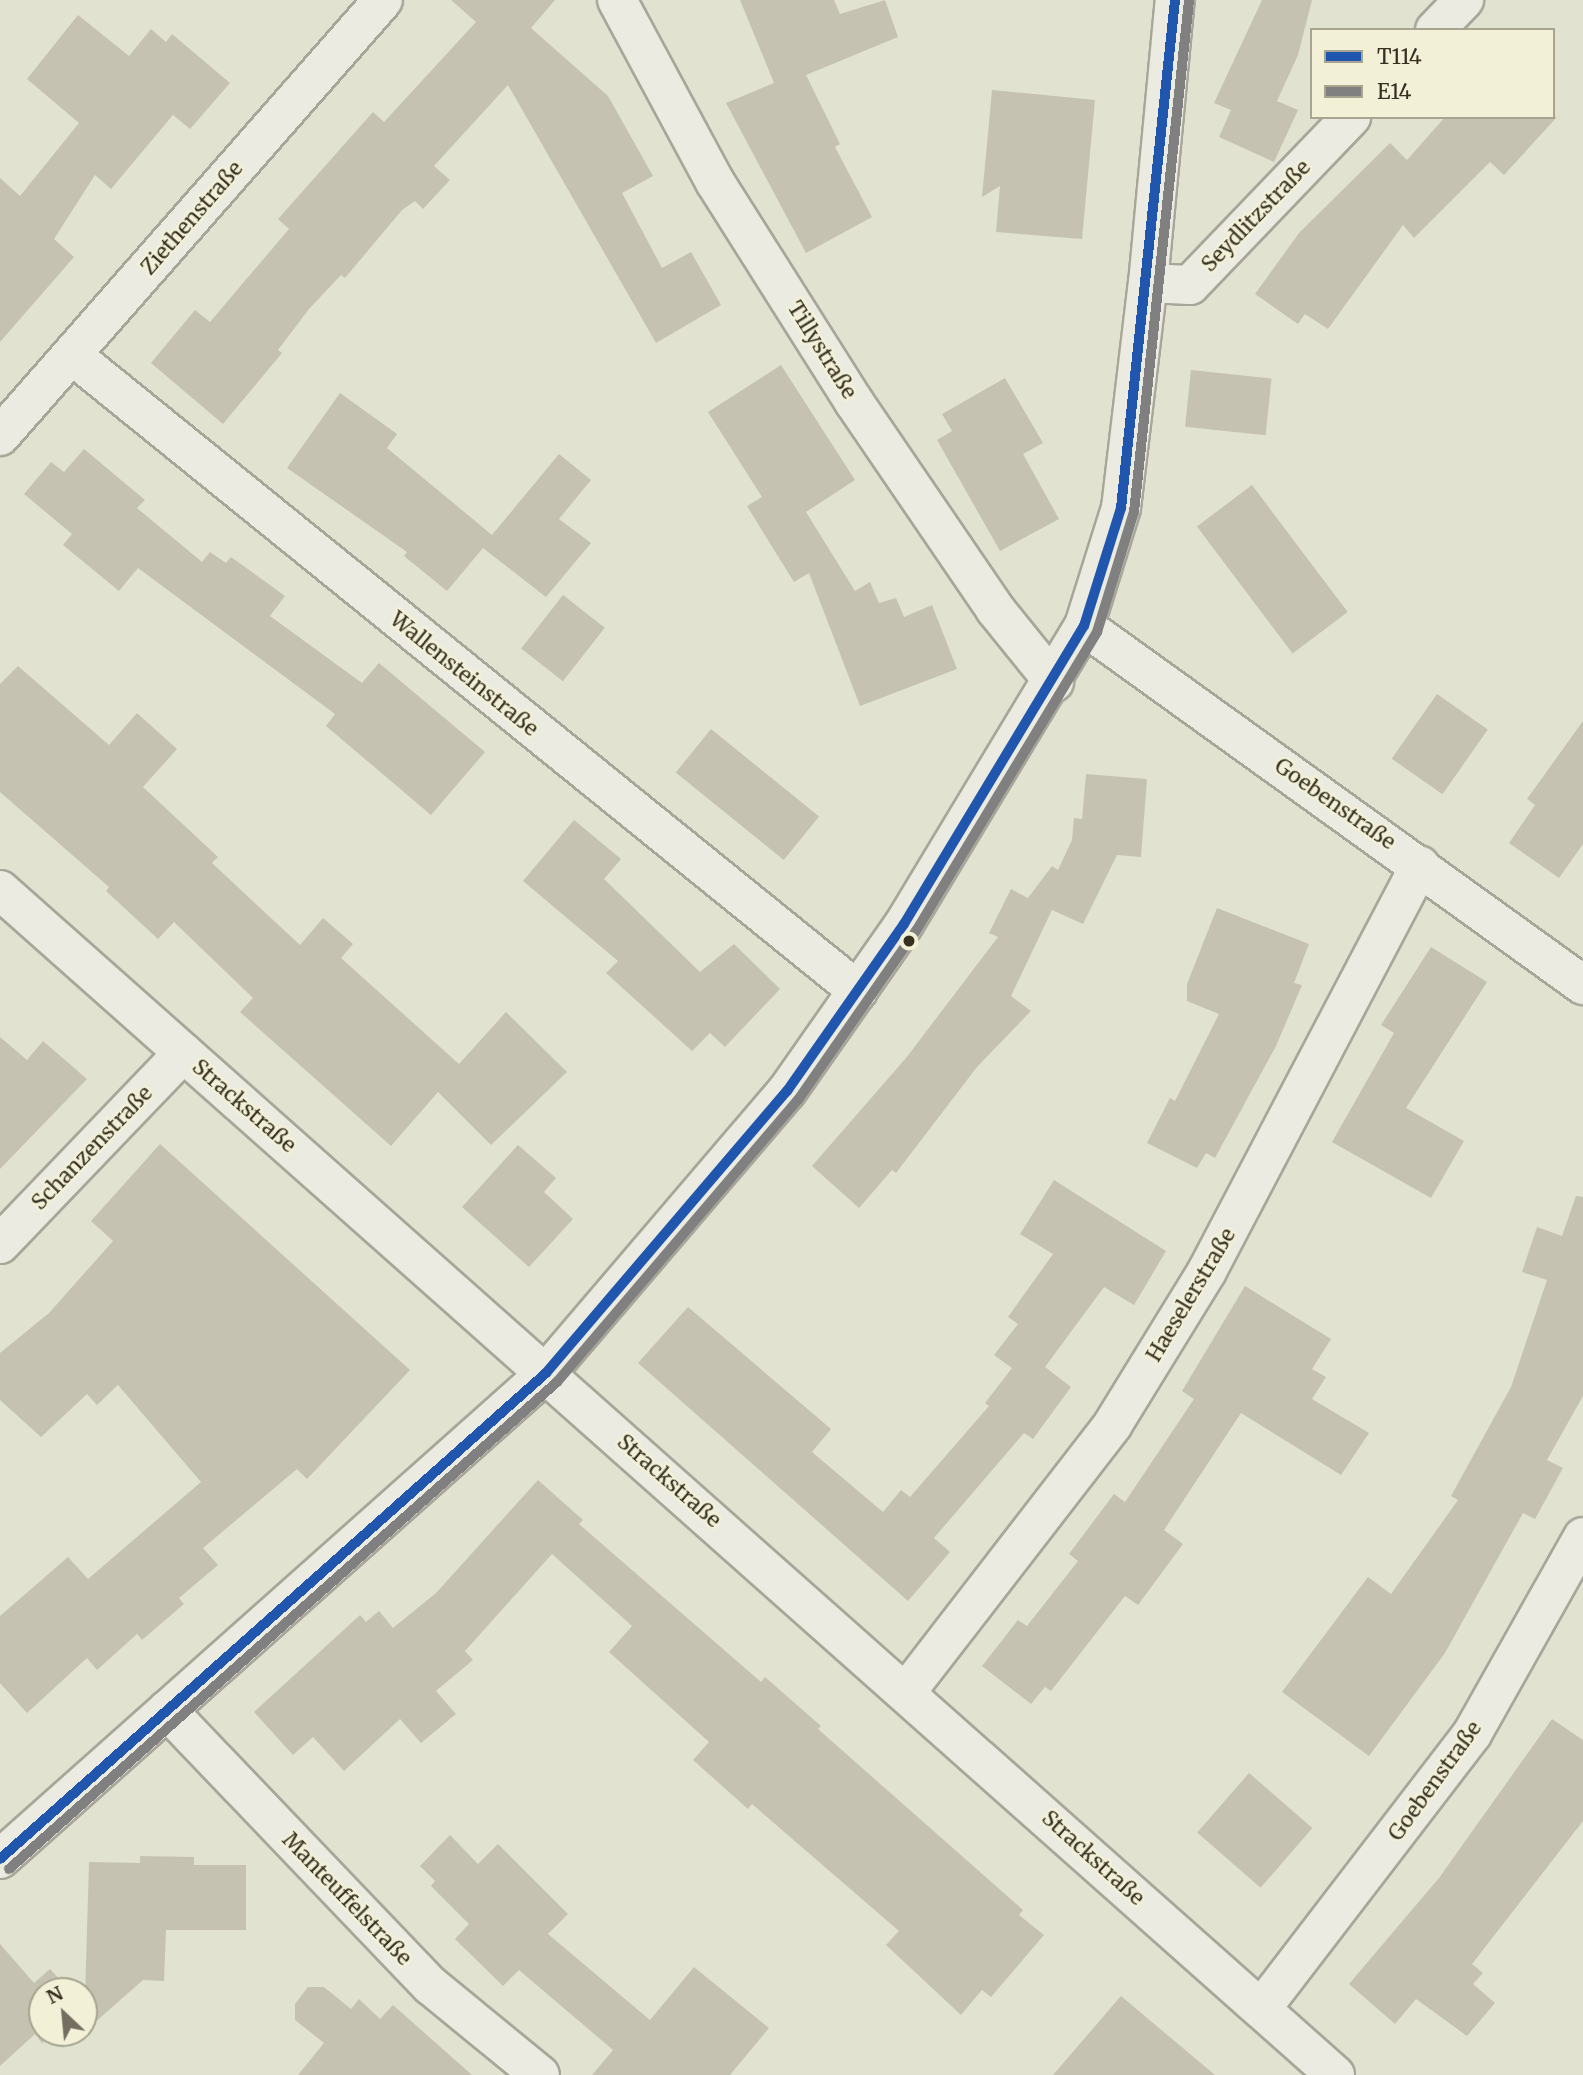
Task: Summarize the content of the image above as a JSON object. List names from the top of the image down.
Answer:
{
  "streets": {
    "street": [
      "Seydlitzstraße",
      "Ziethenstraße",
      "Tillystraße",
      "Wallensteinstraße",
      "Goebenstraße",
      "Strackstraße",
      "Schanzenstraße",
      "Haeselerstraße",
      "Manteuffelstraße"
    ]
  },
  "crossings": [
    ["Ziethenstraße", "Wallensteinstraße"],
    ["Goebenstraße", "Strackstraße"],
    ["Goebenstraße", "Haeselerstraße"],
    ["Strackstraße", "Schanzenstraße"],
    ["Strackstraße", "Haeselerstraße"]
  ],
  "lines": ["transit line T114", "transit line E14"],
  "legend": ["T114", "E14"],
  "north": "top left"
}
